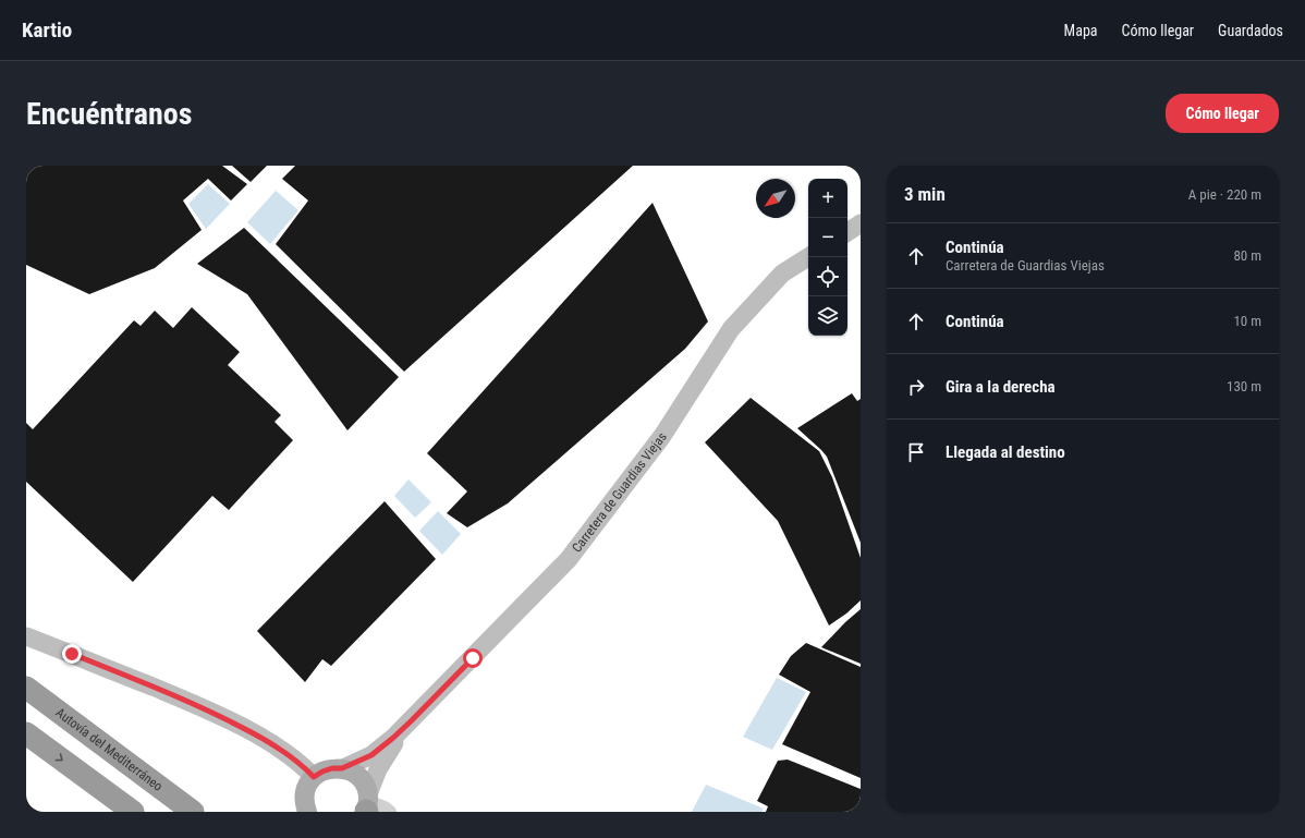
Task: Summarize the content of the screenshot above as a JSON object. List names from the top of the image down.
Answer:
{
  "streets": {
    "highway": ["Autovía del Mediterráneo"],
    "street": ["Carretera de Guardias Viejas"]
  },
  "north": "bottom left",
  "page": {
    "header": "Kartio",
    "nav": ["Mapa", "Cómo llegar", "Guardados"],
    "buttons": "Cómo llegar",
    "title": "Encuéntranos",
    "heading": ["3 min", "A pie · 220 m"],
    "map_buttons": ["+", "−"],
    "list": [
      ["Continúa", "Carretera de Guardias Viejas", "80 m"],
      ["Continúa", "10 m"],
      ["Gira a la derecha", "130 m"],
      "Llegada al destino"
    ]
  }
}
